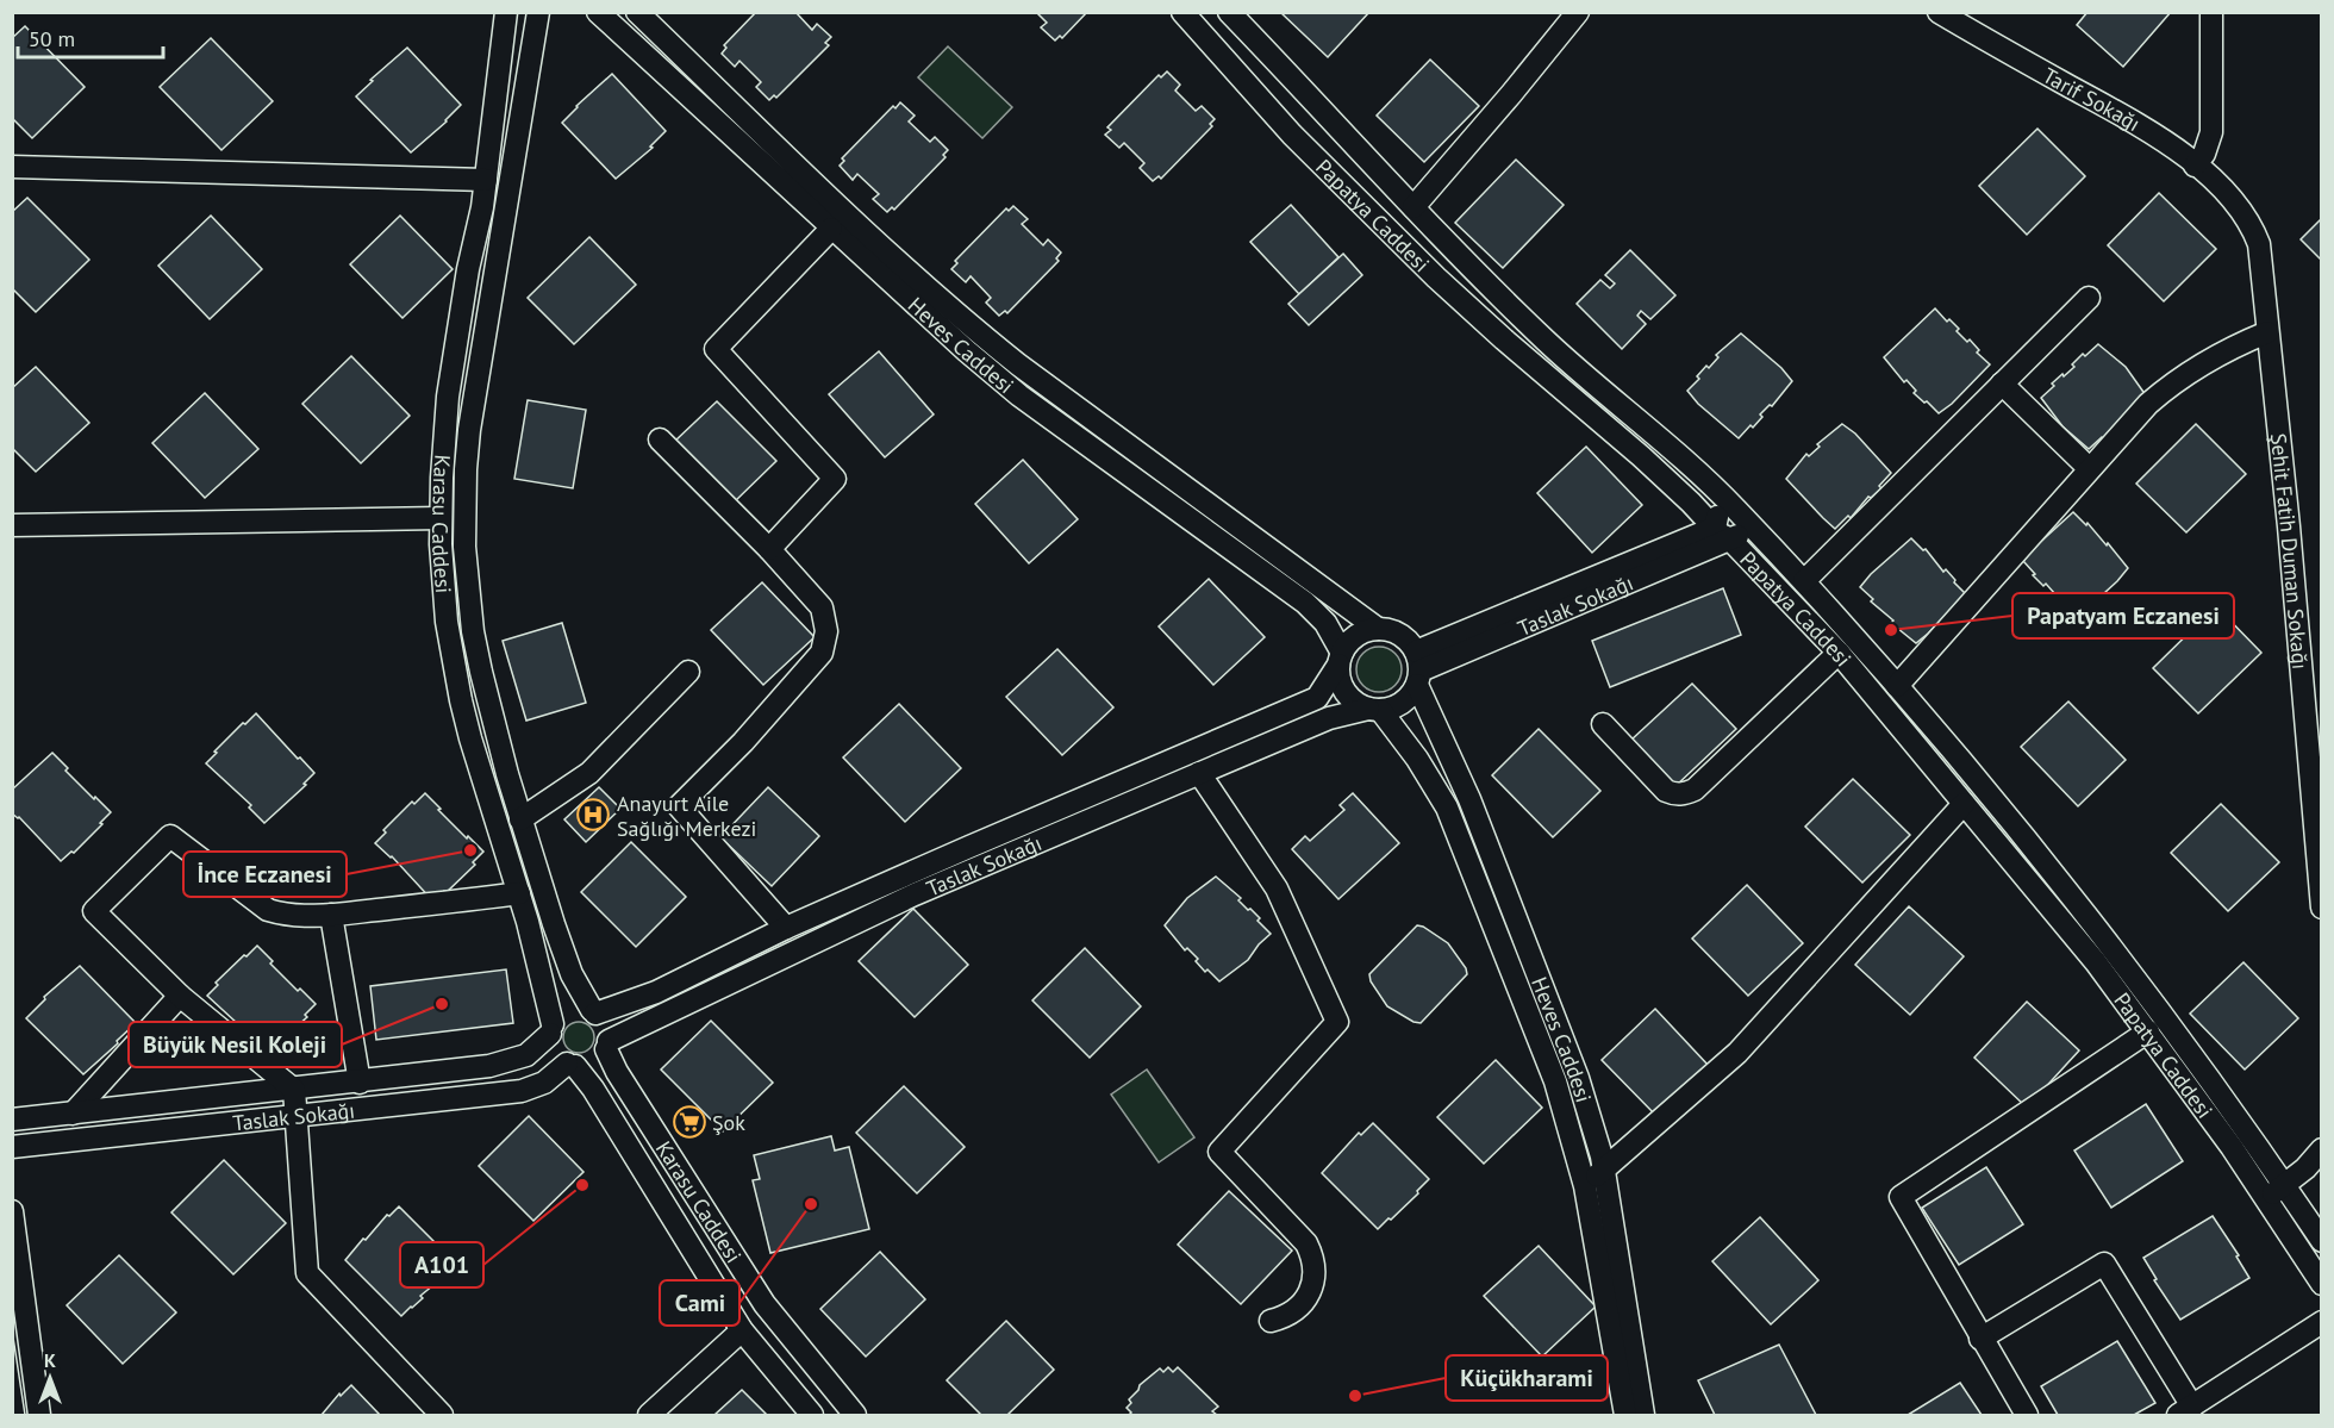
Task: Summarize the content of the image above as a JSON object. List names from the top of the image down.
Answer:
{
  "streets": {
    "street": [
      "Tarif Sokağı",
      "Papatya Caddesi",
      "Heves Caddesi",
      "Karasu Caddesi",
      "Şehit Fatih Duman Sokağı",
      "Taslak Sokağı"
    ]
  },
  "crossings": [
    ["Tarif Sokağı", "Şehit Fatih Duman Sokağı"],
    ["Papatya Caddesi", "Taslak Sokağı"],
    ["Heves Caddesi", "Taslak Sokağı"],
    ["Karasu Caddesi", "Taslak Sokağı"]
  ],
  "places": {
    "other": [
      "Papatyam Eczanesi",
      "İnce Eczanesi",
      "Büyük Nesil Koleji",
      "A101",
      "Cami",
      "Küçükharami"
    ],
    "hospital": ["Anayurt Aile Sağlığı Merkezi"],
    "supermarket": ["Şok"]
  },
  "scale_bar": "50 m",
  "north": "top"
}
